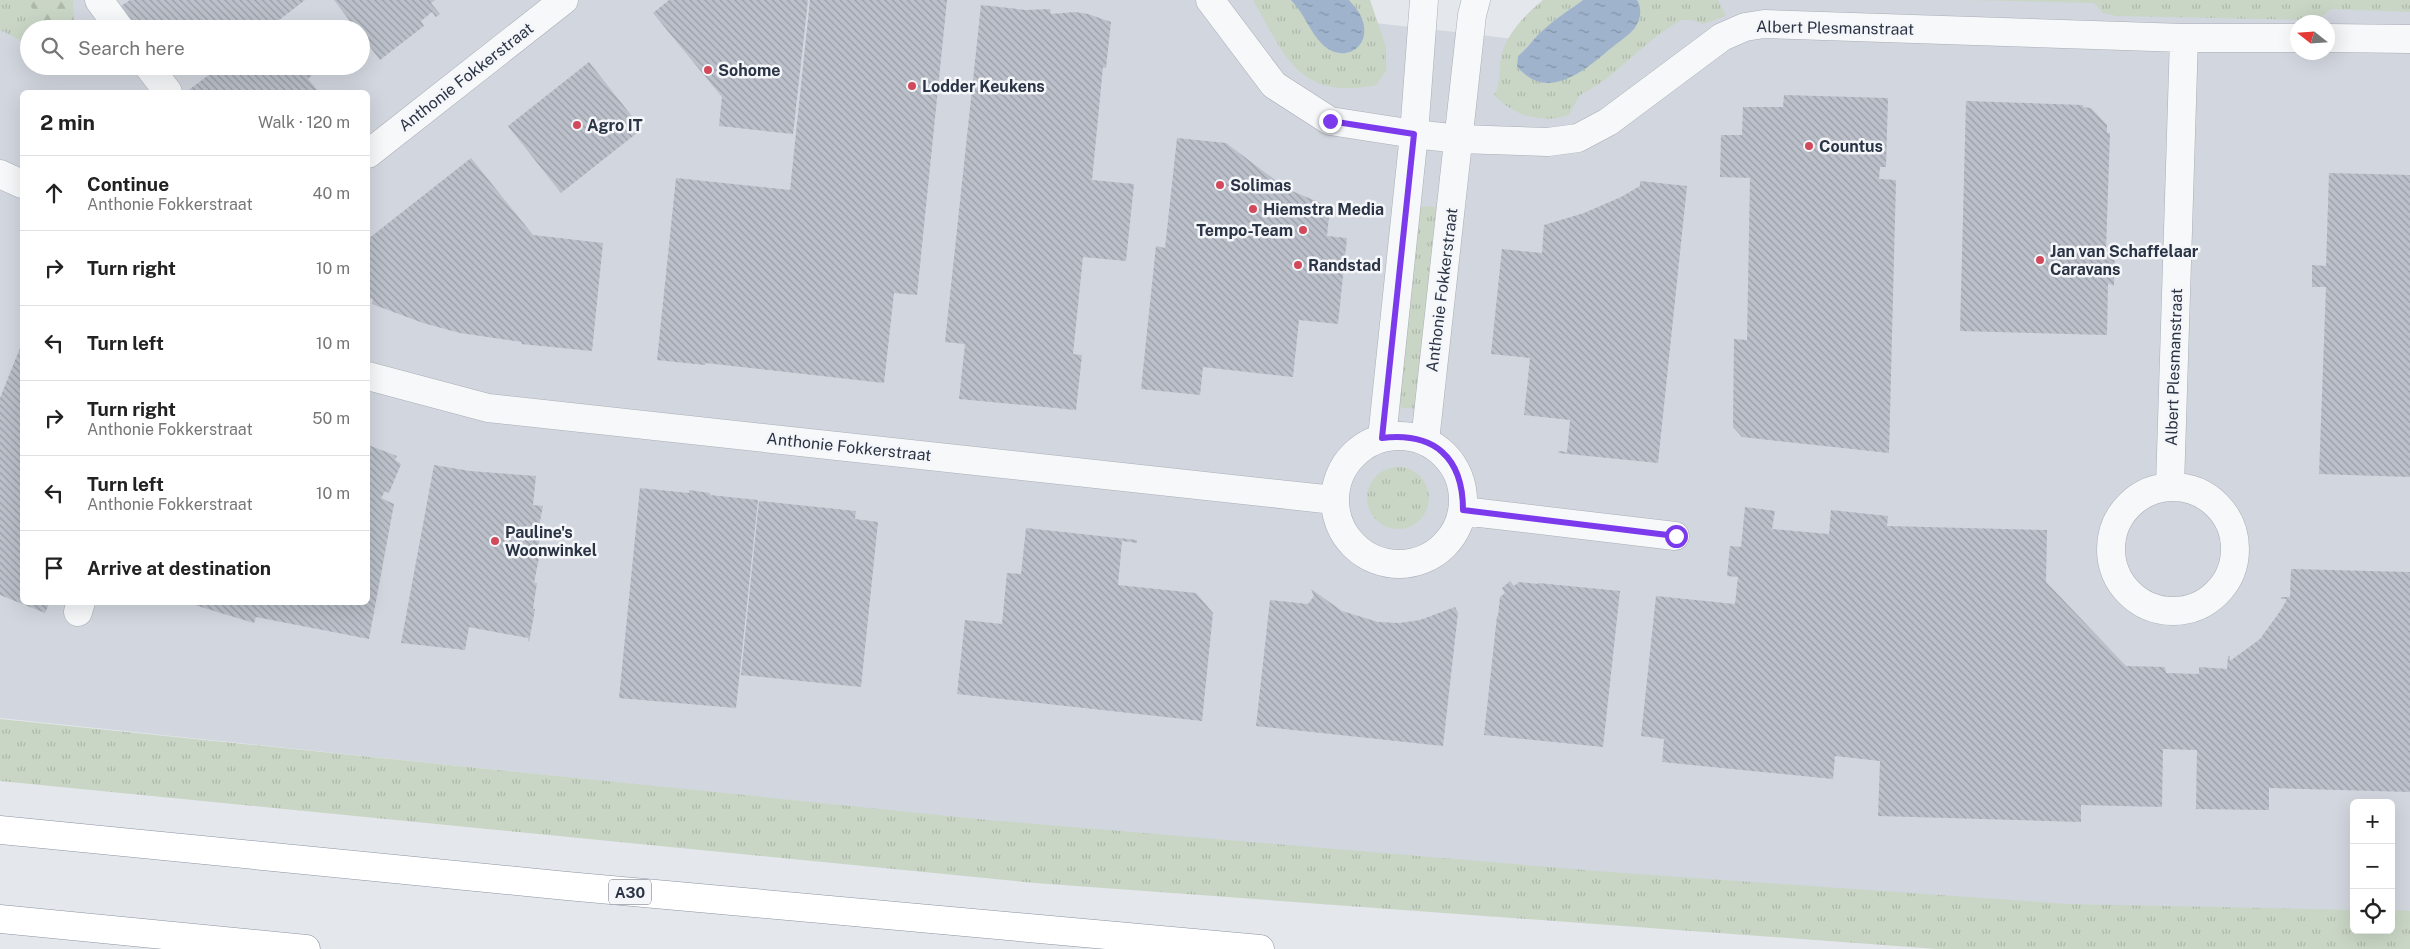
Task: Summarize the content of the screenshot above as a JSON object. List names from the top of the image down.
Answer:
{
  "streets": {
    "highway": ["A30"],
    "street": ["Albert Plesmanstraat", "Anthonie Fokkerstraat"]
  },
  "crossings": [
    ["Albert Plesmanstraat", "Anthonie Fokkerstraat"]
  ],
  "places": [
    "Sohome",
    "Lodder Keukens",
    "Agro IT",
    "Countus",
    "Solimas",
    "Hiemstra Media",
    "Tempo-Team",
    "Jan van Schaffelaar Caravans",
    "Randstad",
    "Pauline's Woonwinkel"
  ],
  "north": "left",
  "page": {
    "search": "Search here",
    "heading": ["2 min", "Walk · 120 m"],
    "list": [
      ["Continue", "Anthonie Fokkerstraat", "40 m"],
      ["Turn right", "10 m"],
      ["Turn left", "10 m"],
      ["Turn right", "Anthonie Fokkerstraat", "50 m"],
      ["Turn left", "Anthonie Fokkerstraat", "10 m"],
      "Arrive at destination"
    ],
    "map_buttons": ["+", "−"]
  }
}
